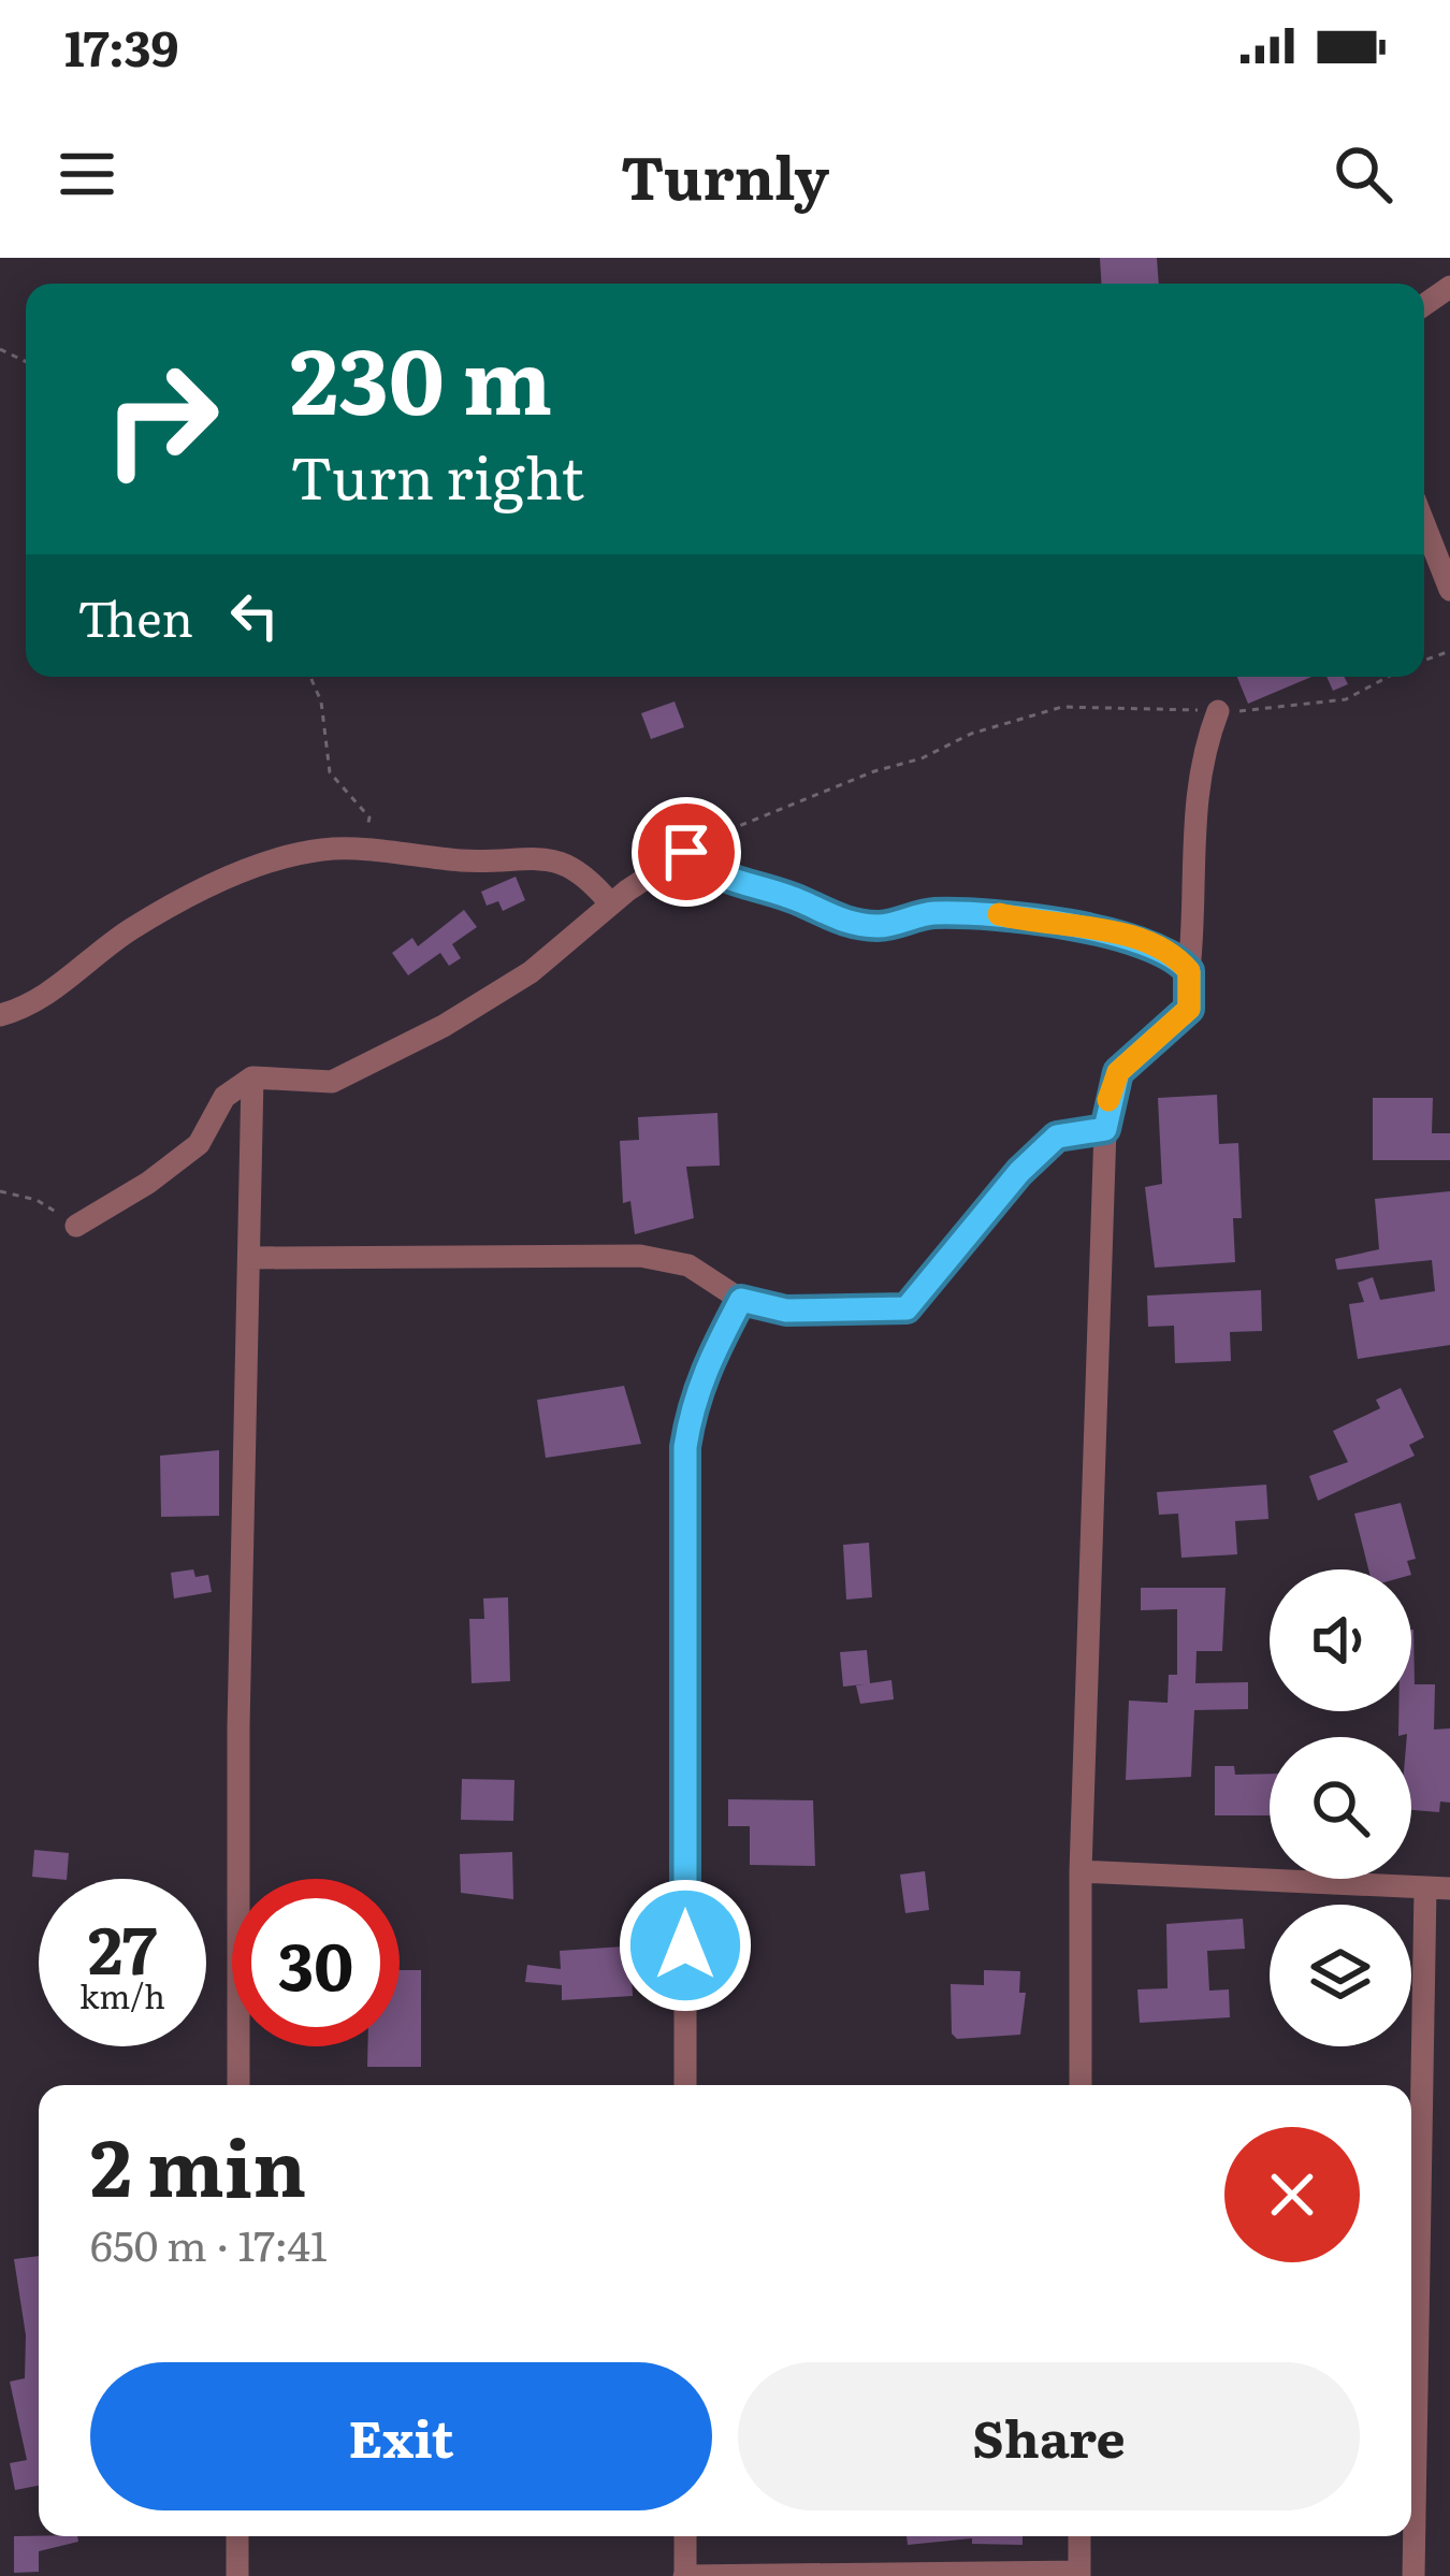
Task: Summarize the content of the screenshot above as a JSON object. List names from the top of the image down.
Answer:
{
  "page": {
    "status": "17:39",
    "header": "Turnly",
    "turn": ["230 m", "Turn right"],
    "then": "Then",
    "speed": "27 km/h",
    "limit": "30",
    "heading": ["2 min", "650 m · 17:41"],
    "buttons": ["Exit", "Share"]
  }
}
